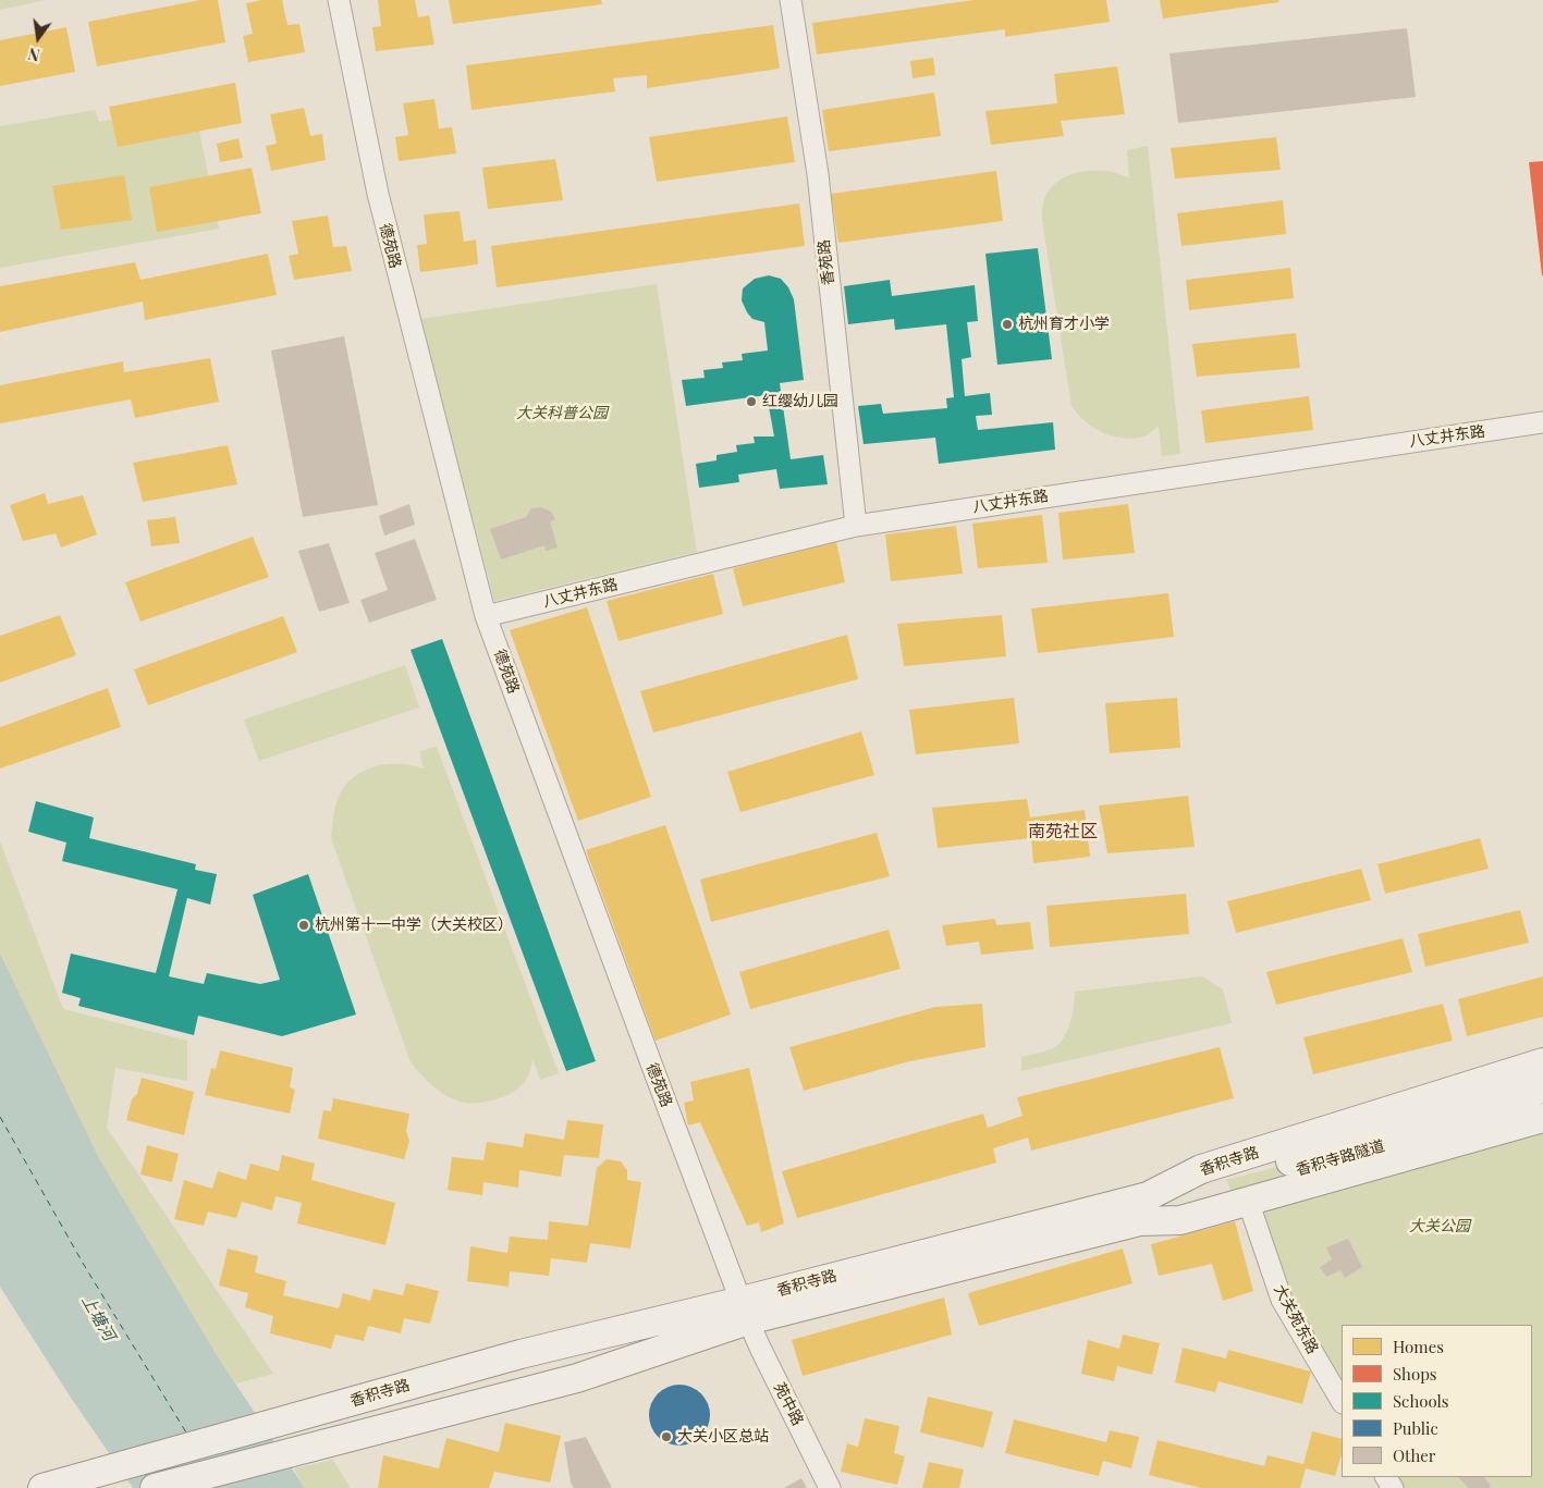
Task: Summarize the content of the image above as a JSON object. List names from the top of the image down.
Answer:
{
  "streets": {
    "main road": ["香积寺路隧道", "香积寺路"],
    "street": [
      "德苑路",
      "香苑路",
      "八丈井东路",
      "大关苑东路",
      "苑中路"
    ]
  },
  "crossings": [
    ["德苑路", "八丈井东路"],
    ["德苑路", "香积寺路"],
    ["德苑路", "苑中路"],
    ["香苑路", "八丈井东路"],
    ["香积寺路隧道", "香积寺路"],
    ["香积寺路", "大关苑东路"],
    ["香积寺路", "苑中路"]
  ],
  "districts": ["南苑社区"],
  "water": ["上塘河"],
  "parks": ["大关科普公园", "大关公园"],
  "places": [
    "杭州育才小学",
    "红缨幼儿园",
    "杭州第十一中学（大关校区）",
    "大关小区总站"
  ],
  "legend": [
    "Homes",
    "Shops",
    "Schools",
    "Public",
    "Other"
  ],
  "north": "bottom"
}
